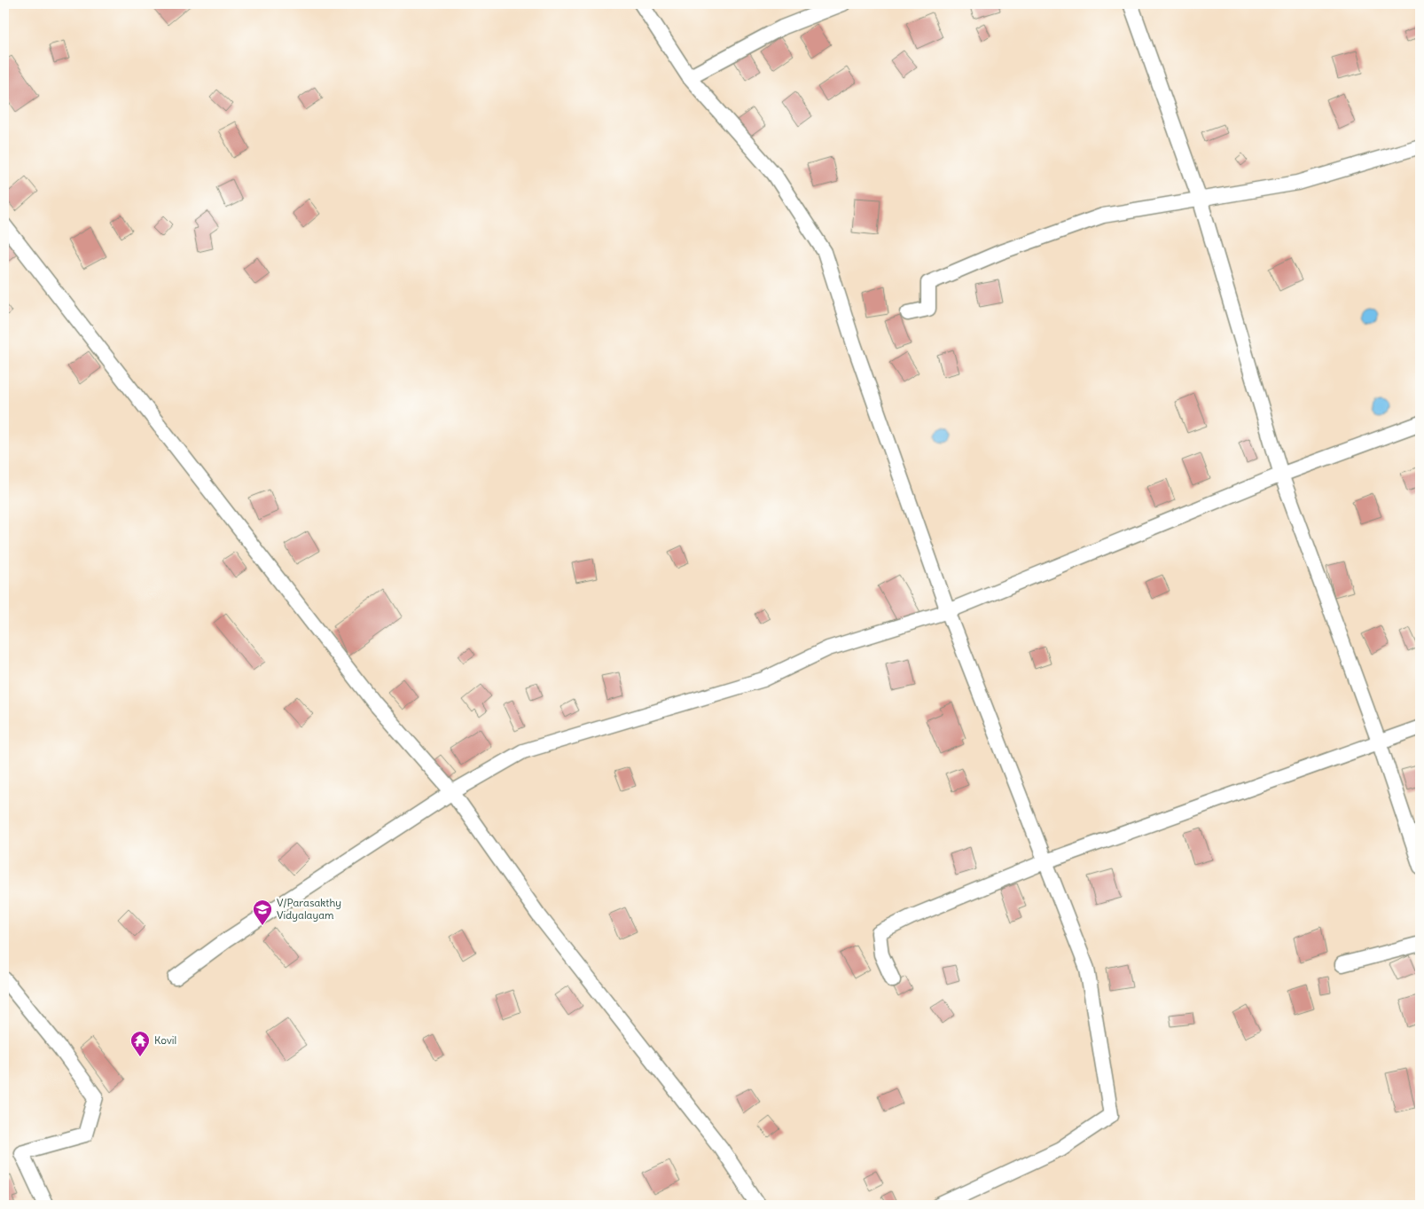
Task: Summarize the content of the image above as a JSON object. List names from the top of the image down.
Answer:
{
  "places": {
    "school or university": ["V/Parasakthy Vidyalayam"],
    "temple": ["Kovil"]
  }
}
